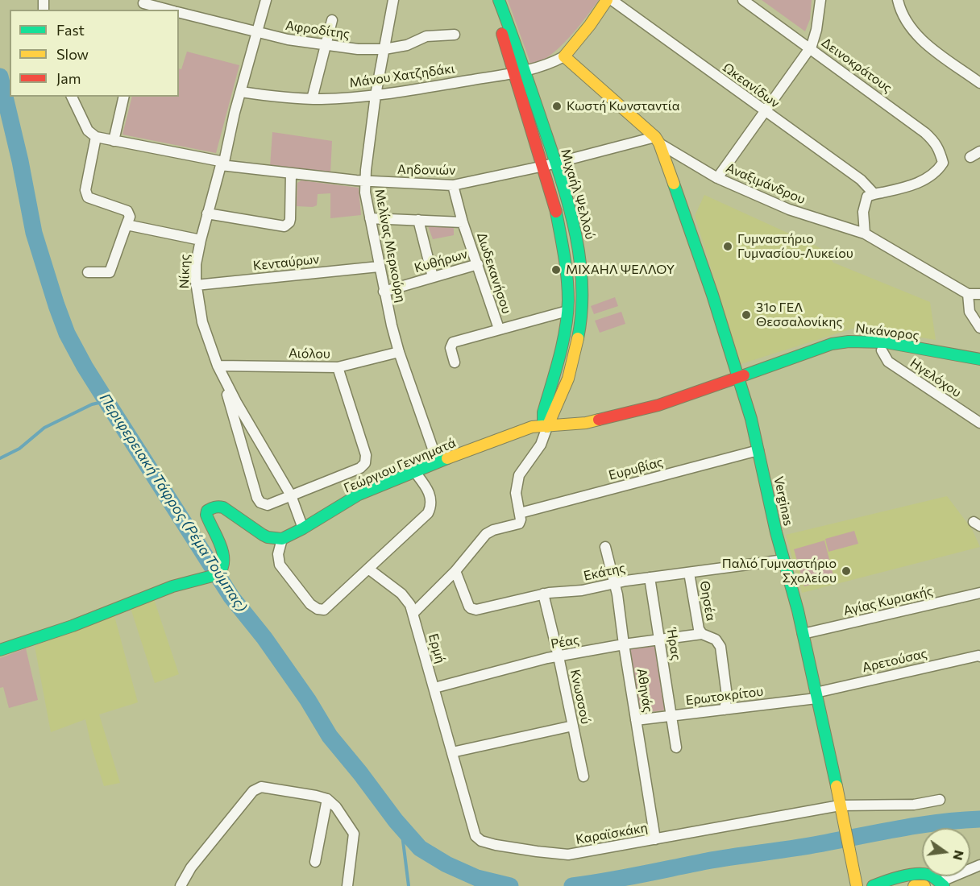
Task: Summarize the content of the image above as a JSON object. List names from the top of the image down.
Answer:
{
  "streets": {
    "street": [
      "Αφροδίτης",
      "Δεινοκράτους",
      "Μάνου Χατζηδάκι",
      "Ωκεανίδων",
      "Αηδονιών",
      "Αναξιμάνδρου",
      "Μιχαήλ Ψελλού",
      "Μελίνας Μερκούρη",
      "Κυθήρων",
      "Κενταύρων",
      "Νίκης",
      "Δωδεκανήσου",
      "Νικάνορος",
      "Αιόλου",
      "Ηγελόχου",
      "Γεώργιου Γεννηματά",
      "Ευρυβίας",
      "Verginas",
      "Εκάτης",
      "Θησέα",
      "Αγίας Κυριακής",
      "Ρέας",
      "Ήρας",
      "Ερμή",
      "Αρετούσας",
      "Αθηνάς",
      "Ερωτοκρίτου",
      "Κνωσσού",
      "Καραϊσκάκη"
    ]
  },
  "crossings": [
    ["Αφροδίτης", "Μελίνας Μερκούρη"],
    ["Αφροδίτης", "Νίκης"],
    ["Δεινοκράτους", "Ωκεανίδων"],
    ["Μάνου Χατζηδάκι", "Αναξιμάνδρου"],
    ["Μάνου Χατζηδάκι", "Μιχαήλ Ψελλού"],
    ["Μάνου Χατζηδάκι", "Μελίνας Μερκούρη"],
    ["Μάνου Χατζηδάκι", "Νίκης"],
    ["Αηδονιών", "Αναξιμάνδρου"],
    ["Αηδονιών", "Μιχαήλ Ψελλού"],
    ["Αηδονιών", "Μελίνας Μερκούρη"],
    ["Αηδονιών", "Νίκης"],
    ["Αηδονιών", "Δωδεκανήσου"],
    ["Αηδονιών", "Verginas"],
    ["Αναξιμάνδρου", "Verginas"],
    ["Μιχαήλ Ψελλού", "Δωδεκανήσου"],
    ["Μιχαήλ Ψελλού", "Γεώργιου Γεννηματά"],
    ["Μιχαήλ Ψελλού", "Ευρυβίας"],
    ["Μελίνας Μερκούρη", "Κυθήρων"],
    ["Μελίνας Μερκούρη", "Κενταύρων"],
    ["Μελίνας Μερκούρη", "Αιόλου"],
    ["Μελίνας Μερκούρη", "Γεώργιου Γεννηματά"],
    ["Κυθήρων", "Δωδεκανήσου"],
    ["Κενταύρων", "Νίκης"],
    ["Νίκης", "Αιόλου"],
    ["Νίκης", "Γεώργιου Γεννηματά"],
    ["Νικάνορος", "Γεώργιου Γεννηματά"],
    ["Νικάνορος", "Verginas"],
    ["Γεώργιου Γεννηματά", "Verginas"],
    ["Ευρυβίας", "Verginas"],
    ["Verginas", "Εκάτης"],
    ["Verginas", "Αγίας Κυριακής"],
    ["Verginas", "Αρετούσας"],
    ["Verginas", "Ερωτοκρίτου"],
    ["Verginas", "Καραϊσκάκη"],
    ["Εκάτης", "Θησέα"],
    ["Εκάτης", "Ήρας"],
    ["Εκάτης", "Αθηνάς"],
    ["Εκάτης", "Κνωσσού"],
    ["Θησέα", "Ρέας"],
    ["Θησέα", "Ερωτοκρίτου"],
    ["Ρέας", "Ήρας"],
    ["Ρέας", "Ερμή"],
    ["Ρέας", "Αθηνάς"],
    ["Ρέας", "Κνωσσού"],
    ["Ήρας", "Ερωτοκρίτου"],
    ["Ερμή", "Καραϊσκάκη"],
    ["Αρετούσας", "Ερωτοκρίτου"],
    ["Αθηνάς", "Ερωτοκρίτου"],
    ["Αθηνάς", "Καραϊσκάκη"]
  ],
  "water": ["Περιφερειακή Τάφρος (Ρέμα Τούμπας)"],
  "places": [
    "Κωστή Κωνσταντία",
    "Γυμναστήριο Γυμνασίου-Λυκείου",
    "ΜΙΧΑΗΛ ΨΕΛΛΟΥ",
    "31ο ΓΕΛ Θεσσαλονίκης",
    "Παλιό Γυμναστήριο Σχολείου"
  ],
  "legend": ["Fast", "Slow", "Jam"],
  "north": "right"
}
